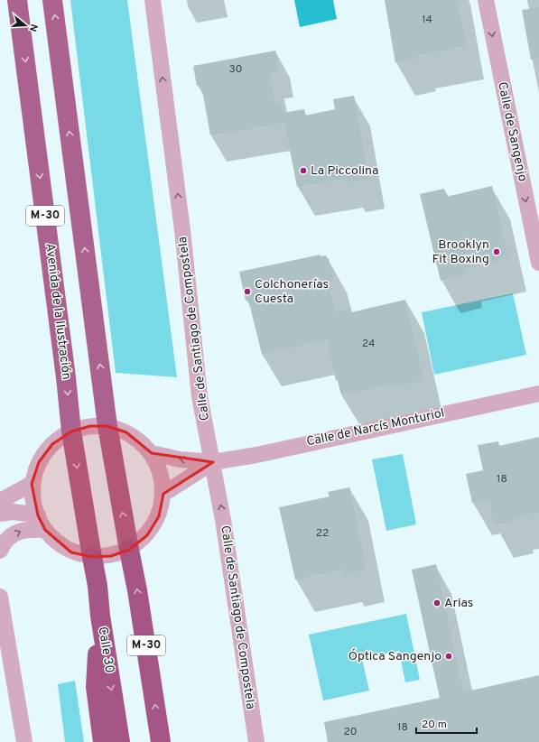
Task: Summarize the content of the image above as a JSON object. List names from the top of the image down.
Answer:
{
  "streets": {
    "highway": ["M-30", "Avenida de la Ilustración", "Calle 30"],
    "street": ["Calle de Sangenjo", "Calle de Santiago de Compostela", "Calle de Narcís Monturiol"]
  },
  "crossings": [
    ["Avenida de la Ilustración", "Calle 30"],
    ["Calle de Santiago de Compostela", "Calle de Narcís Monturiol"]
  ],
  "one_way": ["Calle de Sangenjo", "Calle de Santiago de Compostela"],
  "places": [
    "La Piccolina",
    "Brooklyn Fit Boxing",
    "Colchonerías Cuesta",
    "Arias",
    "Óptica Sangenjo"
  ],
  "house_numbers": [
    "14",
    "30",
    "24",
    "18",
    "22",
    "18",
    "20"
  ],
  "scale_bar": "20 m",
  "north": "right"
}
